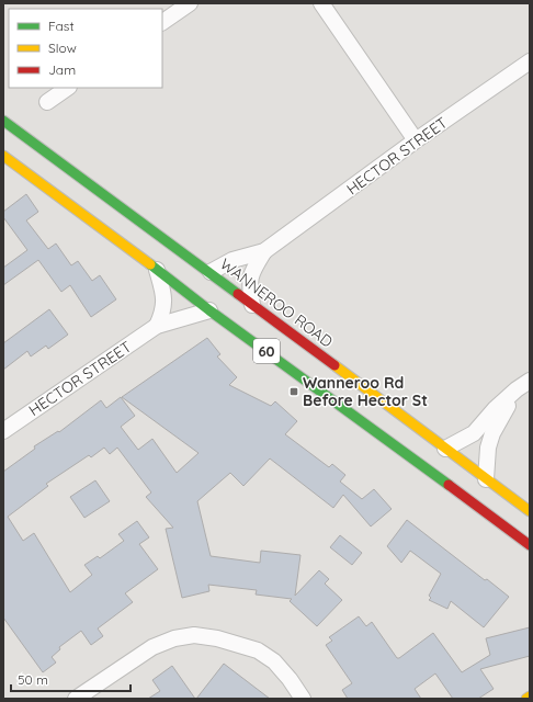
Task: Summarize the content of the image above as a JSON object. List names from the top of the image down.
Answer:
{
  "streets": {
    "main road": ["WANNEROO ROAD", "60"],
    "street": ["HECTOR STREET"]
  },
  "crossings": [
    ["HECTOR STREET", "WANNEROO ROAD"],
    ["HECTOR STREET", "60"]
  ],
  "places": {
    "transit": ["Wanneroo Rd Before Hector St"]
  },
  "legend": ["Fast", "Slow", "Jam"],
  "scale_bar": "50 m"
}
